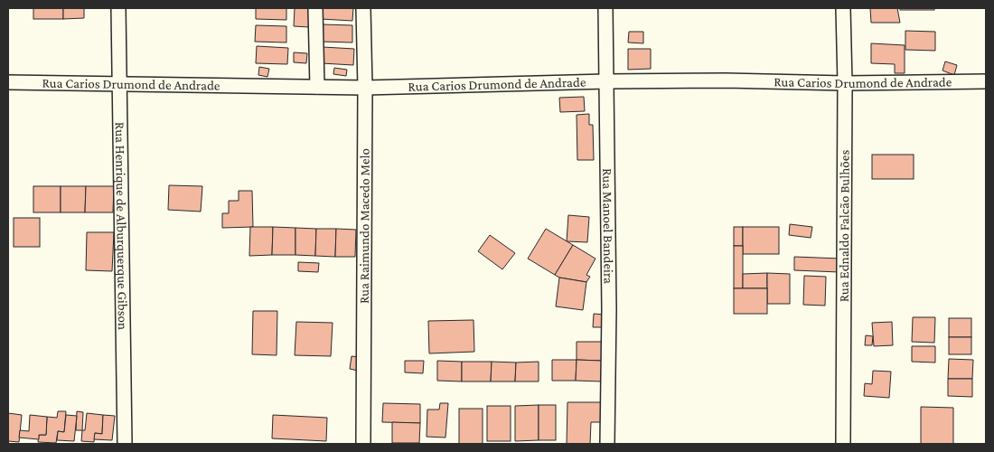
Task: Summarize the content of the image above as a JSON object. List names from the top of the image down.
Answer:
{
  "streets": {
    "street": [
      "Rua Carios Drumond de Andrade",
      "Rua Henrique de Alburquerque Gibson",
      "Rua Raimundo Macedo Melo",
      "Rua Manoel Bandeira",
      "Rua Ednaldo Falcão Bulhões"
    ]
  },
  "crossings": [
    ["Rua Carios Drumond de Andrade", "Rua Henrique de Alburquerque Gibson"],
    ["Rua Carios Drumond de Andrade", "Rua Raimundo Macedo Melo"],
    ["Rua Carios Drumond de Andrade", "Rua Manoel Bandeira"],
    ["Rua Carios Drumond de Andrade", "Rua Ednaldo Falcão Bulhões"]
  ]
}
